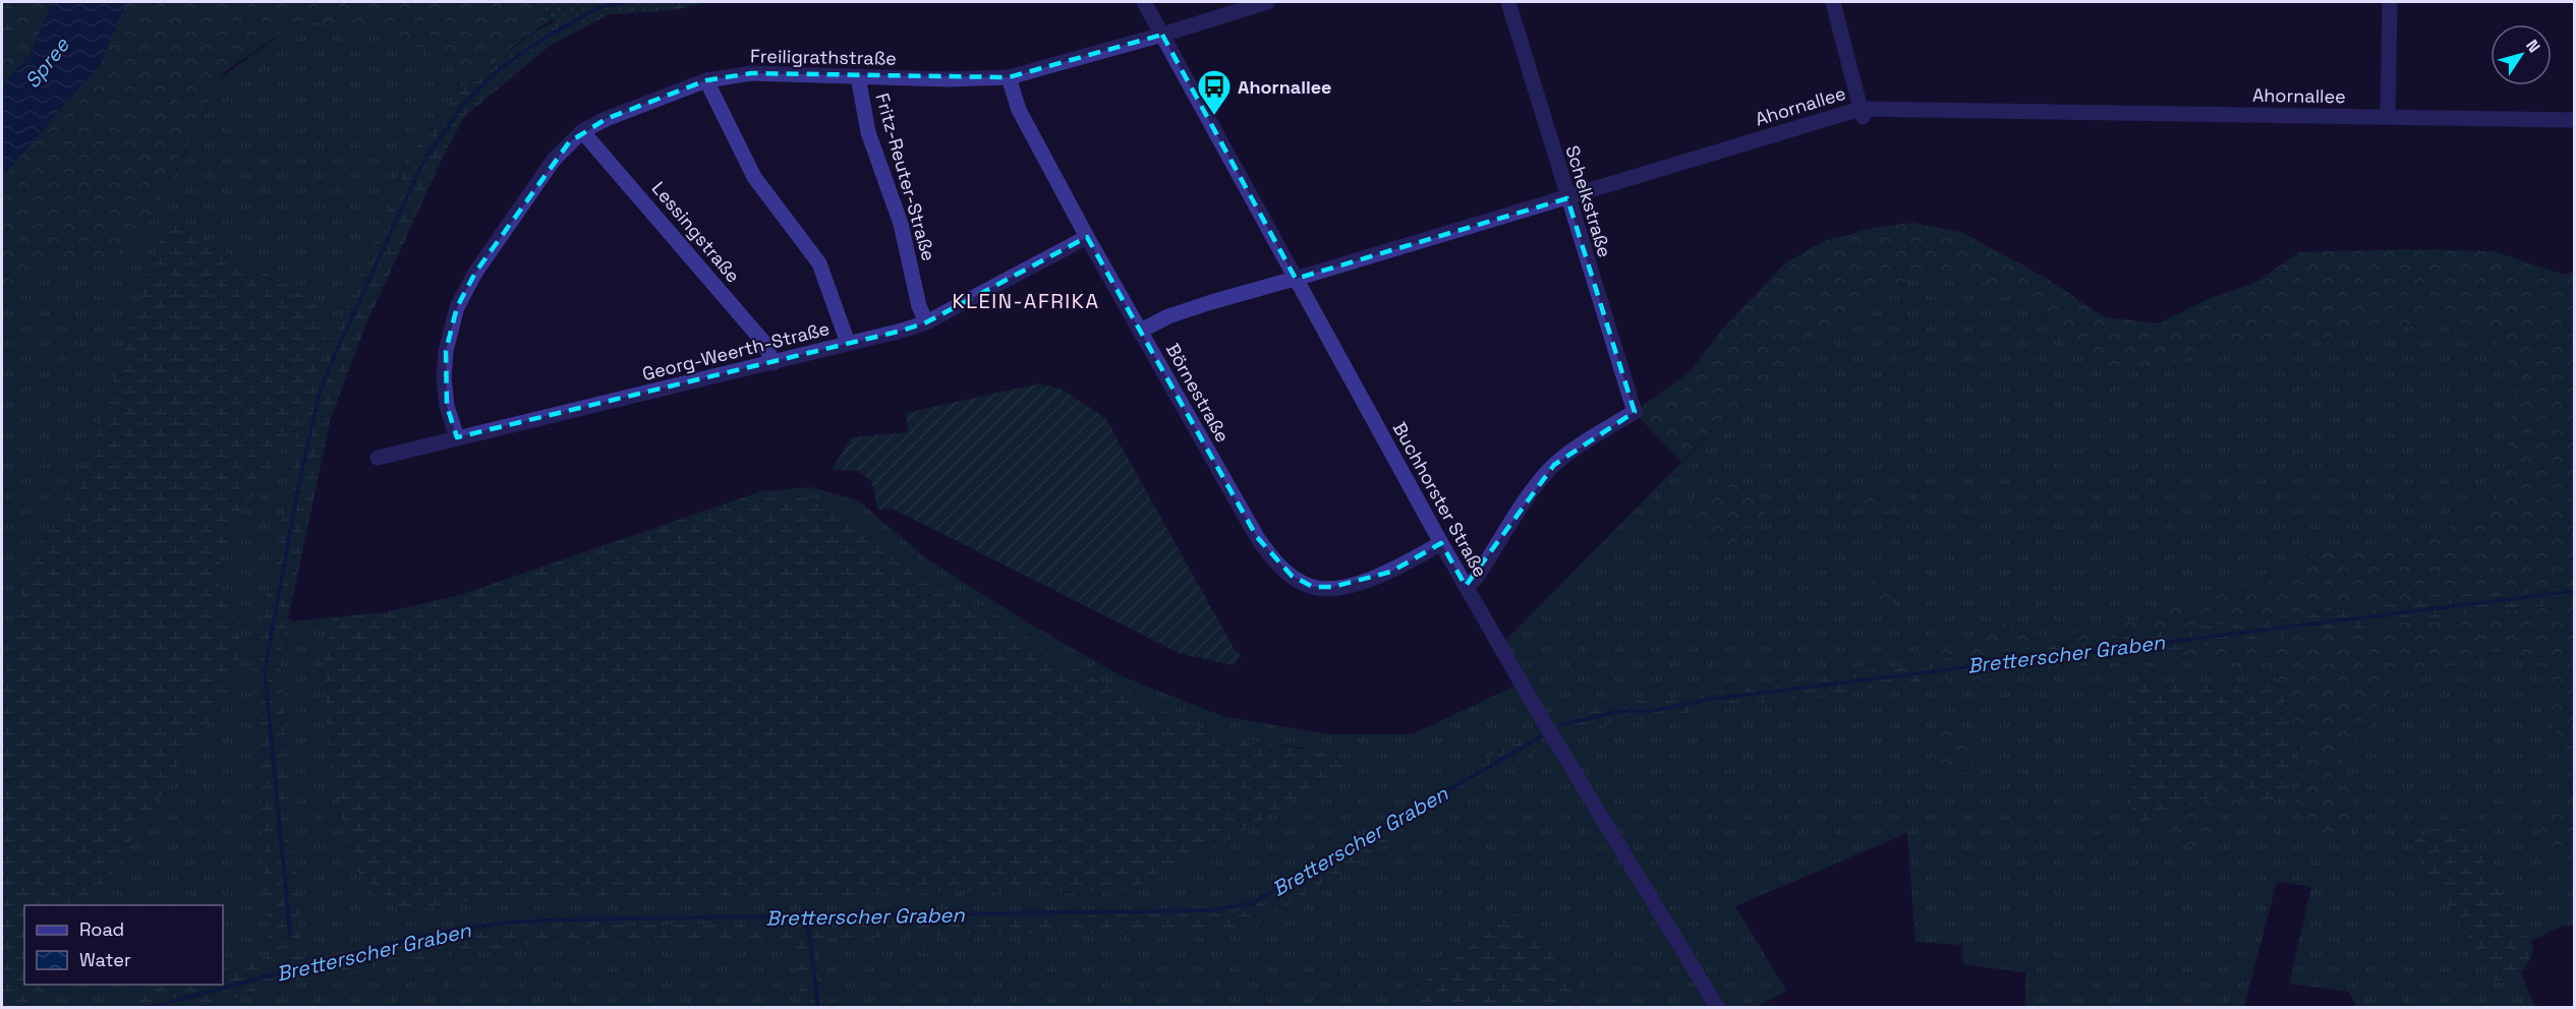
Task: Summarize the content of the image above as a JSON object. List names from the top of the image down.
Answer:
{
  "streets": {
    "street": [
      "Freiligrathstraße",
      "Ahornallee",
      "Fritz-Reuter-Straße",
      "Schelkstraße",
      "Lessingstraße",
      "Georg-Weerth-Straße",
      "Börnestraße",
      "Buchhorster Straße"
    ]
  },
  "crossings": [
    ["Freiligrathstraße", "Fritz-Reuter-Straße"],
    ["Freiligrathstraße", "Lessingstraße"],
    ["Freiligrathstraße", "Georg-Weerth-Straße"],
    ["Freiligrathstraße", "Börnestraße"],
    ["Freiligrathstraße", "Buchhorster Straße"],
    ["Ahornallee", "Schelkstraße"],
    ["Ahornallee", "Börnestraße"],
    ["Ahornallee", "Buchhorster Straße"],
    ["Fritz-Reuter-Straße", "Georg-Weerth-Straße"],
    ["Schelkstraße", "Buchhorster Straße"],
    ["Lessingstraße", "Georg-Weerth-Straße"],
    ["Georg-Weerth-Straße", "Börnestraße"],
    ["Börnestraße", "Buchhorster Straße"]
  ],
  "districts": ["KLEIN-AFRIKA"],
  "water": ["Spree", "Bretterscher Graben"],
  "places": {
    "bus stop": ["Ahornallee"]
  },
  "legend": ["Road", "Water"],
  "north": "top right"
}
